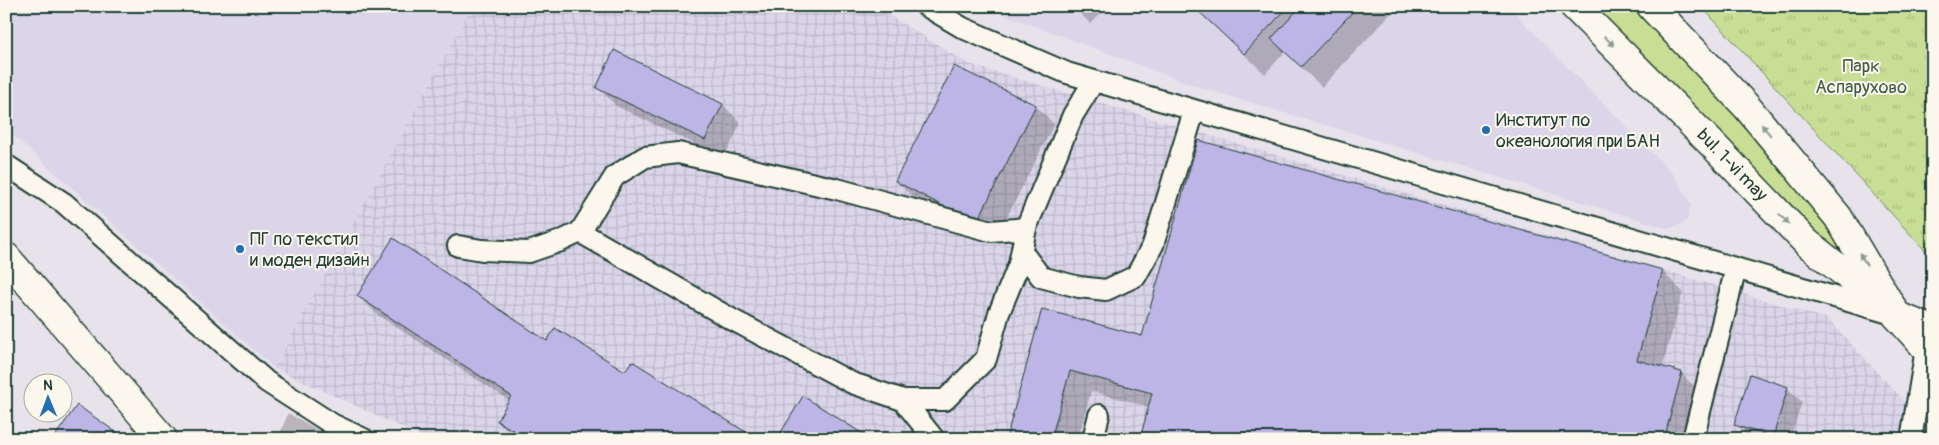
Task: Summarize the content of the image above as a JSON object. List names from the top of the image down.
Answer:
{
  "streets": {
    "main road": ["bul. 1-vi may"]
  },
  "parks": ["Парк Аспарухово"],
  "places": ["Институт по океанология при БАН", "ПГ по текстил и моден дизайн"],
  "north": "top"
}
